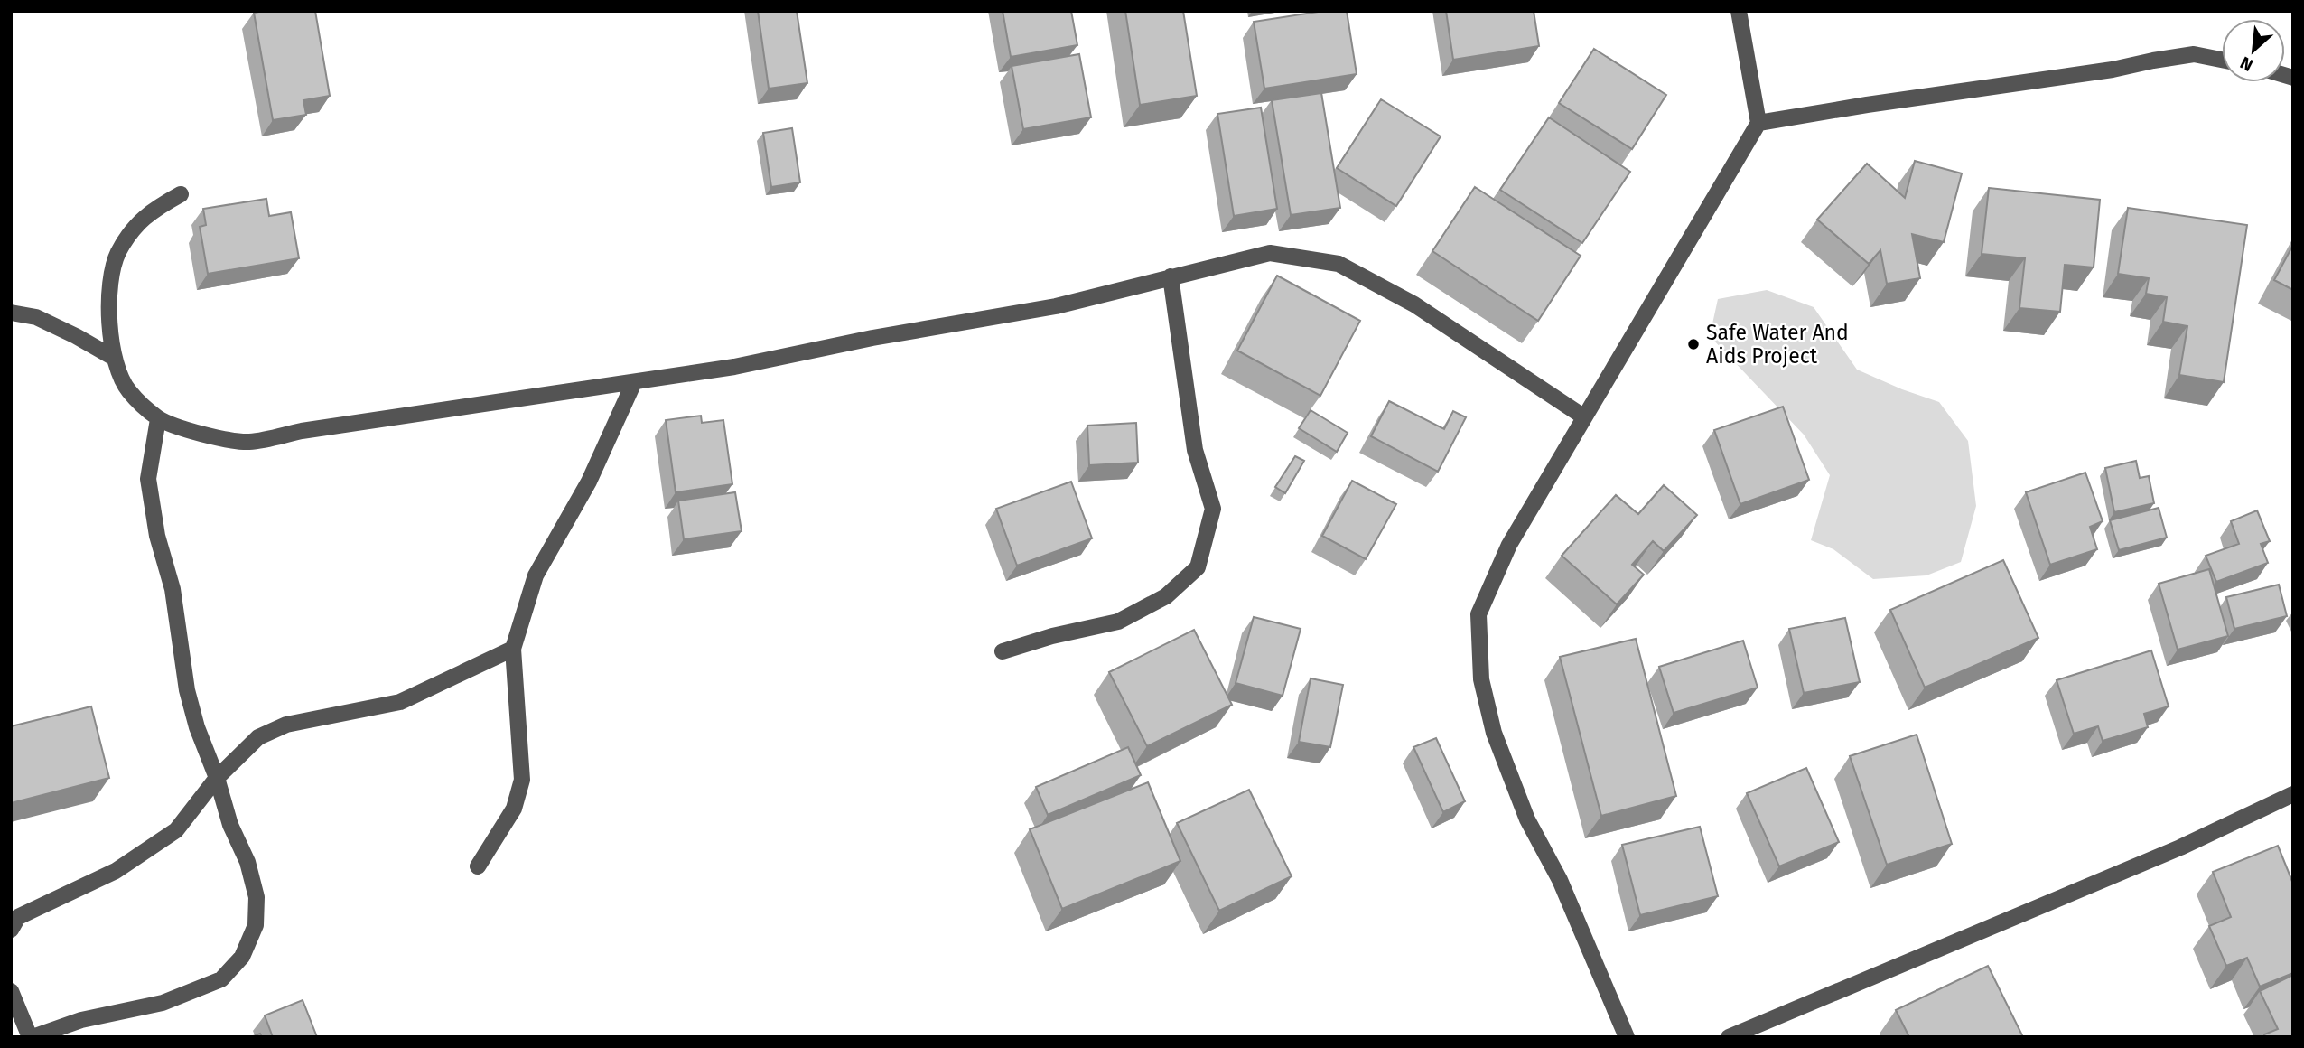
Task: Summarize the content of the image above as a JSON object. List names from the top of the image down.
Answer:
{
  "places": ["Safe Water And Aids Project"],
  "north": "bottom left"
}
